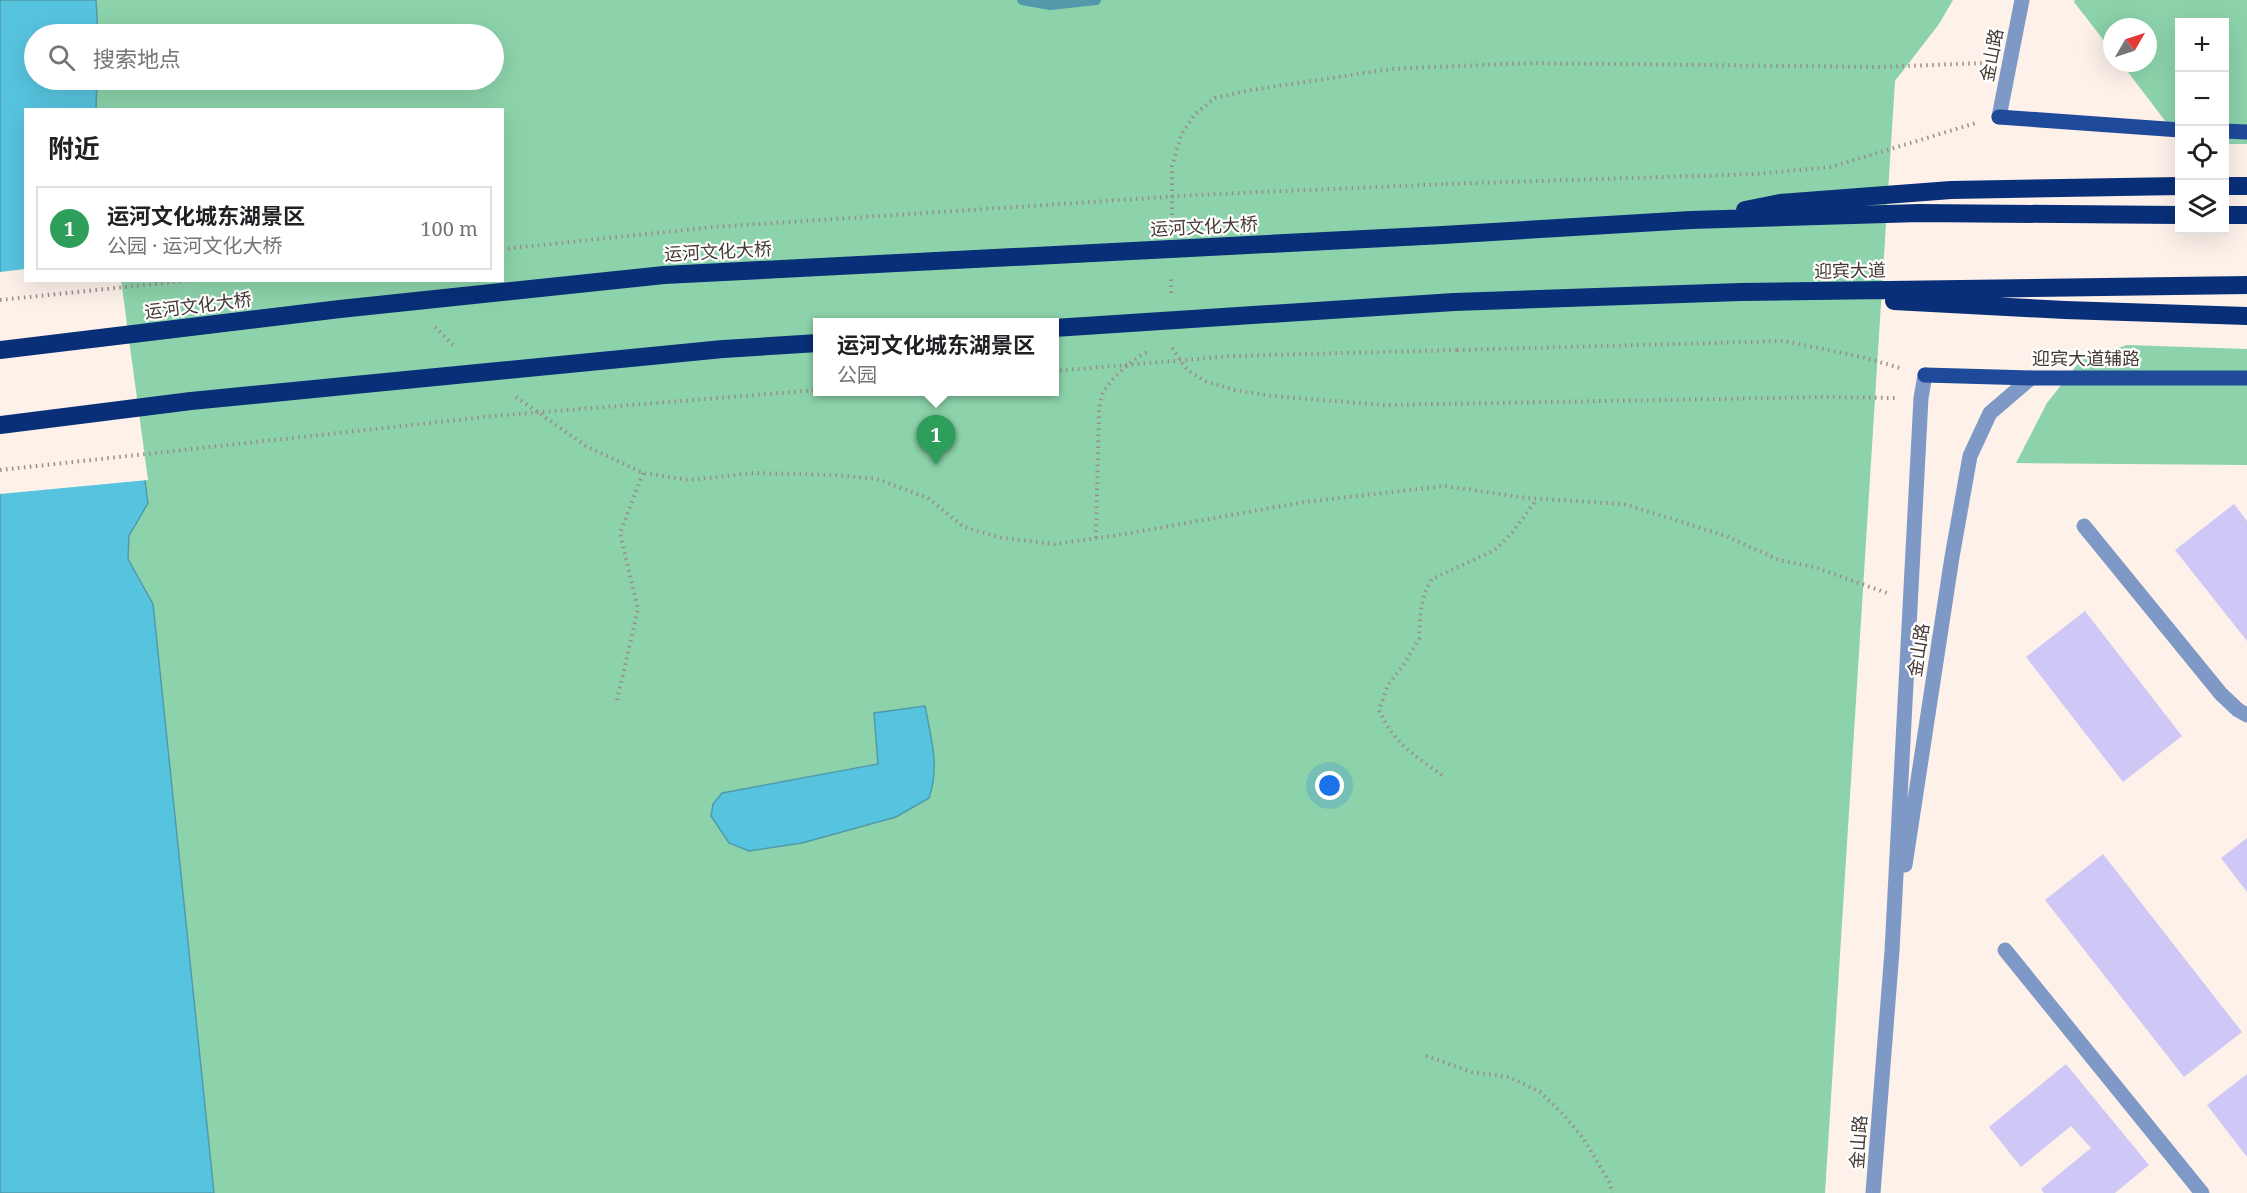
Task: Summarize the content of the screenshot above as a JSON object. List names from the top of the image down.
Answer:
{
  "streets": {
    "highway": ["运河文化大桥", "迎宾大道"],
    "main road": ["迎宾大道辅路"],
    "street": ["金山路"]
  },
  "crossings": [
    ["金山路", "迎宾大道辅路"]
  ],
  "north": "top right",
  "page": {
    "map_buttons": ["+", "−"],
    "search": "搜索地点",
    "heading": "附近",
    "list": [
      {
        "mark": "1",
        "name": "运河文化城东湖景区",
        "note": "公园 · 运河文化大桥",
        "value": "100 m"
      }
    ],
    "popup": ["运河文化城东湖景区", "公园"],
    "pins": "1"
  }
}
